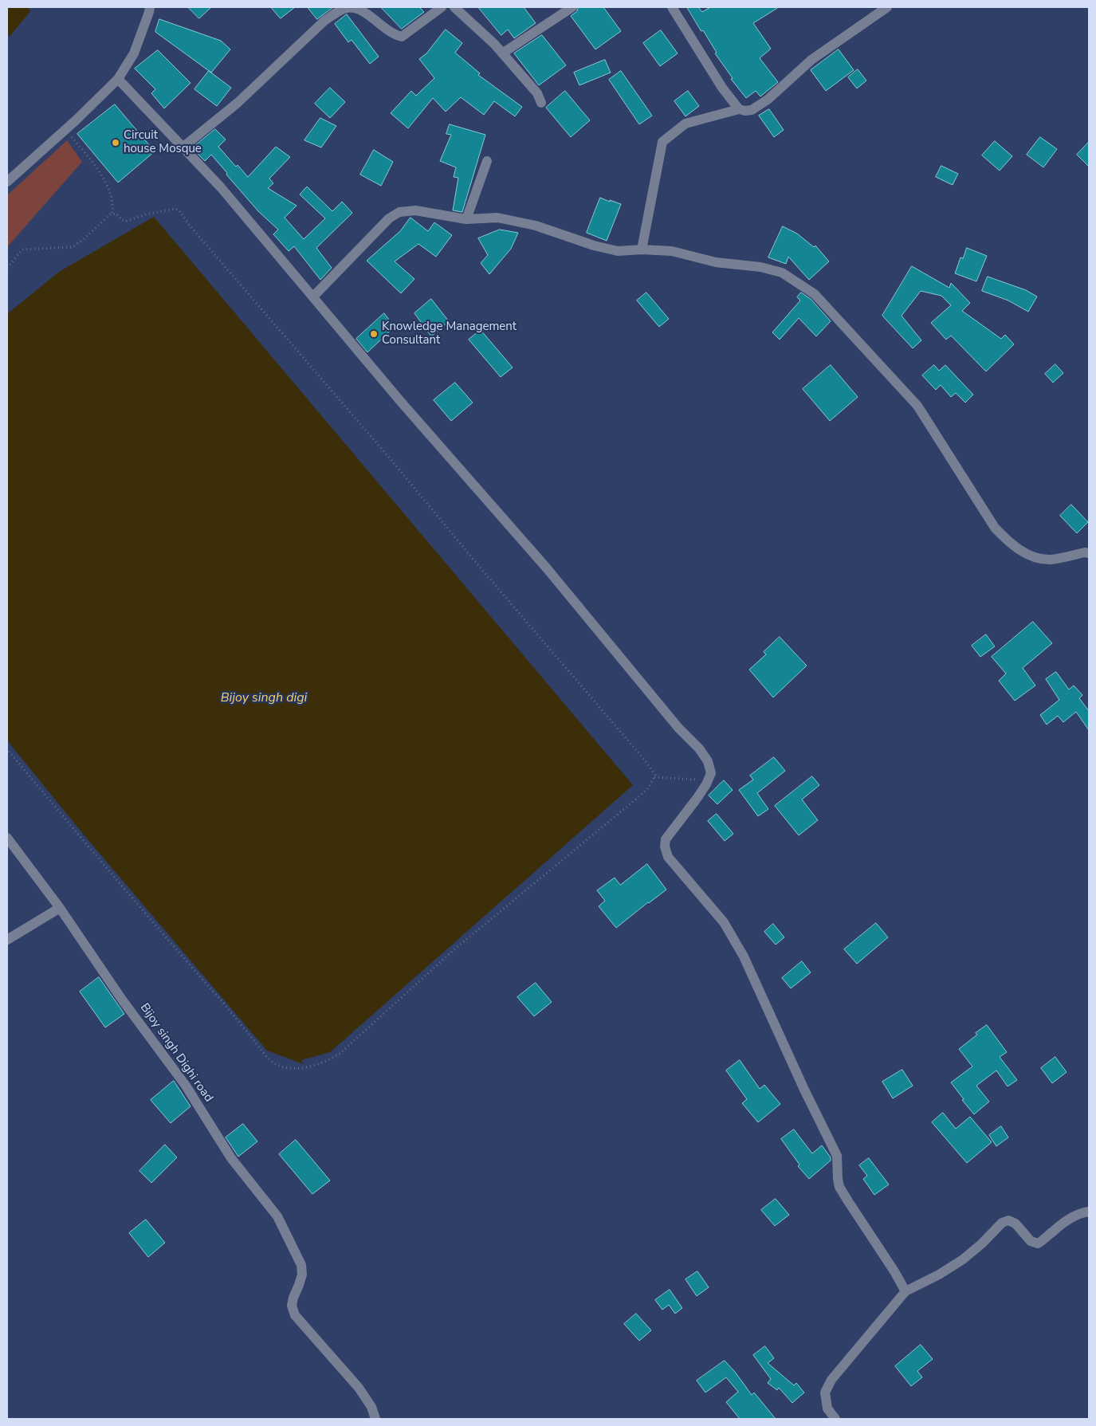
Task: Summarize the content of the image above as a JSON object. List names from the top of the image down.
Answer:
{
  "streets": {
    "street": ["Bijoy singh Dighi road"]
  },
  "water": ["Bijoy singh digi"],
  "places": ["Circuit house Mosque", "Knowledge Management Consultant"]
}
